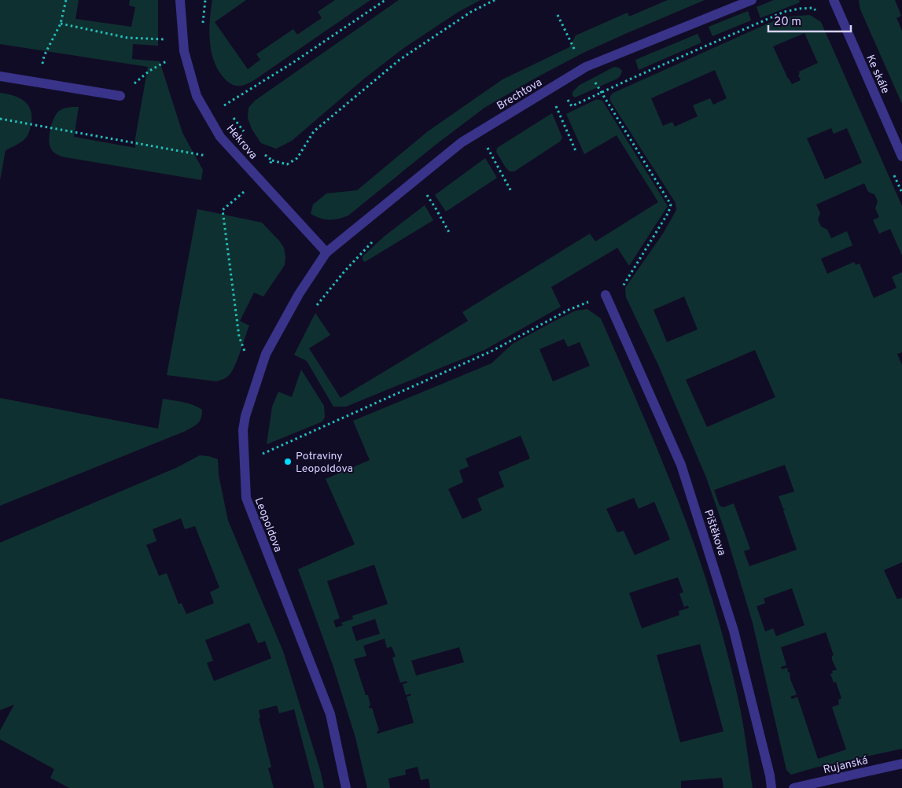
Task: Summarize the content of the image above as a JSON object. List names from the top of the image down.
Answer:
{
  "streets": {
    "street": [
      "Ke skále",
      "Brechtova",
      "Hekrova",
      "Leopoldova",
      "Pištěkova",
      "Rujanská"
    ]
  },
  "crossings": [
    ["Brechtova", "Hekrova"],
    ["Brechtova", "Leopoldova"],
    ["Hekrova", "Leopoldova"]
  ],
  "places": ["Potraviny Leopoldova"],
  "scale_bar": "20 m"
}
